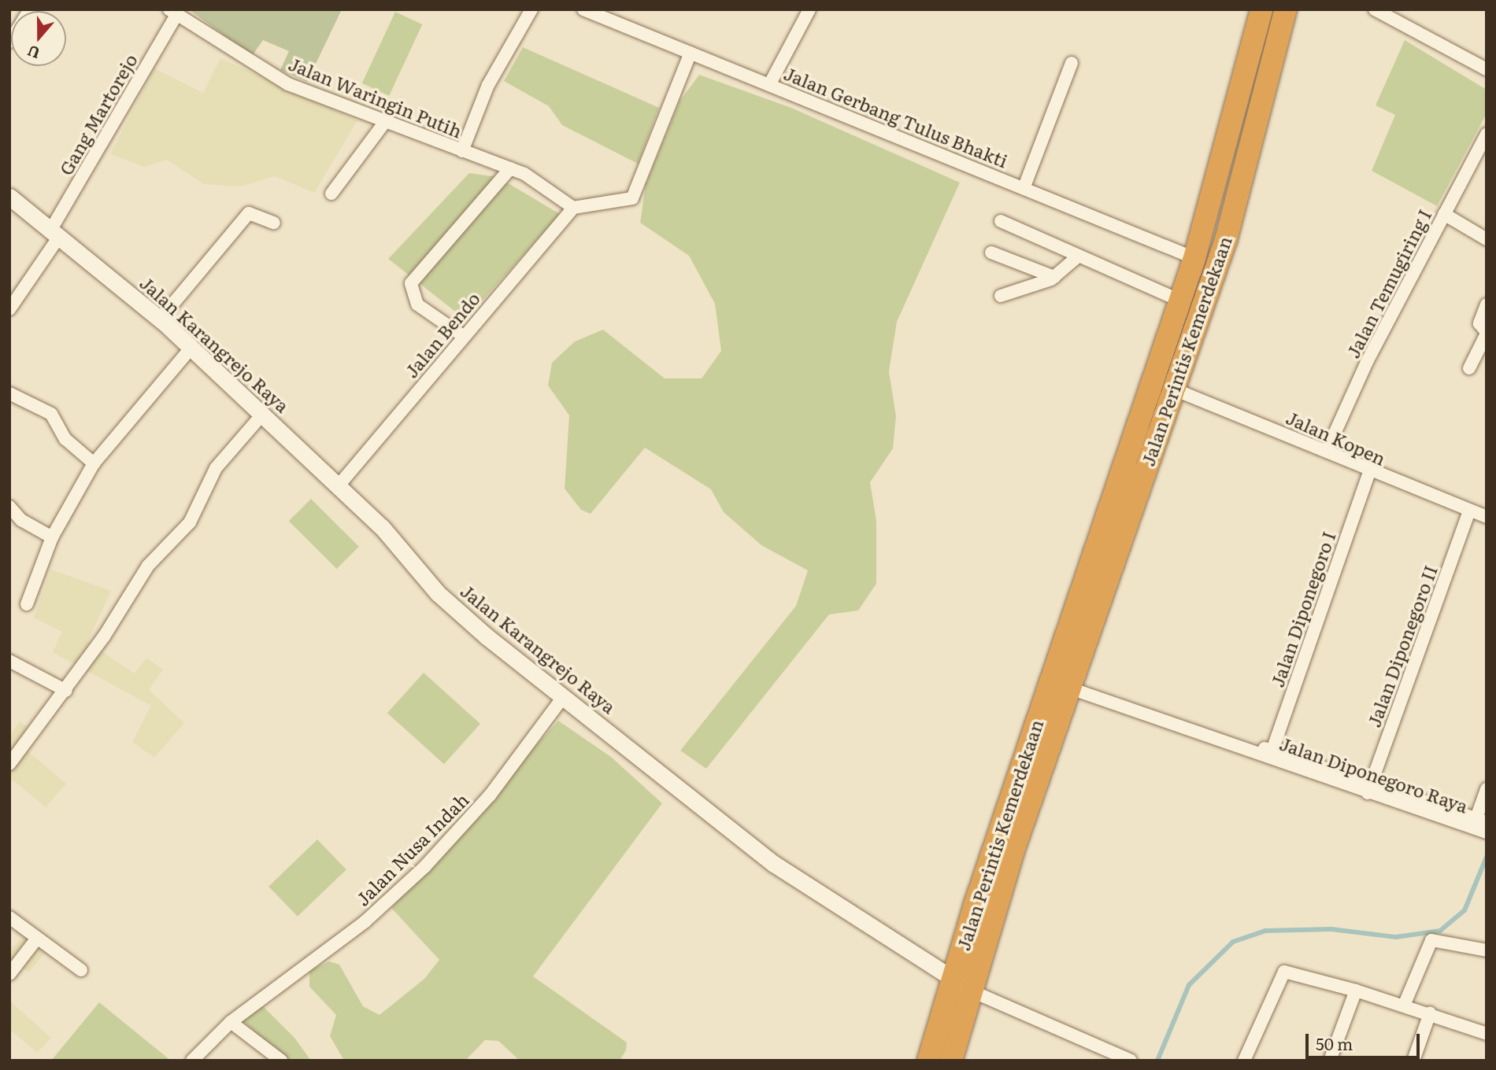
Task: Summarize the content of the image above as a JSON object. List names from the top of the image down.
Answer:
{
  "streets": {
    "highway": ["Jalan Perintis Kemerdekaan"],
    "main road": ["Jalan Karangrejo Raya"],
    "street": [
      "Jalan Waringin Putih",
      "Gang Martorejo",
      "Jalan Gerbang Tulus Bhakti",
      "Jalan Temugiring I",
      "Jalan Bendo",
      "Jalan Kopen",
      "Jalan Diponegoro I",
      "Jalan Diponegoro II",
      "Jalan Diponegoro Raya",
      "Jalan Nusa Indah"
    ]
  },
  "crossings": [
    ["Jalan Waringin Putih", "Gang Martorejo"],
    ["Jalan Waringin Putih", "Jalan Bendo"],
    ["Gang Martorejo", "Jalan Karangrejo Raya"],
    ["Jalan Gerbang Tulus Bhakti", "Jalan Perintis Kemerdekaan"],
    ["Jalan Temugiring I", "Jalan Kopen"],
    ["Jalan Bendo", "Jalan Karangrejo Raya"],
    ["Jalan Karangrejo Raya", "Jalan Perintis Kemerdekaan"],
    ["Jalan Karangrejo Raya", "Jalan Nusa Indah"],
    ["Jalan Perintis Kemerdekaan", "Jalan Kopen"],
    ["Jalan Perintis Kemerdekaan", "Jalan Diponegoro Raya"],
    ["Jalan Kopen", "Jalan Diponegoro I"],
    ["Jalan Kopen", "Jalan Diponegoro II"],
    ["Jalan Diponegoro I", "Jalan Diponegoro Raya"],
    ["Jalan Diponegoro II", "Jalan Diponegoro Raya"]
  ],
  "scale_bar": "50 m",
  "north": "bottom"
}
